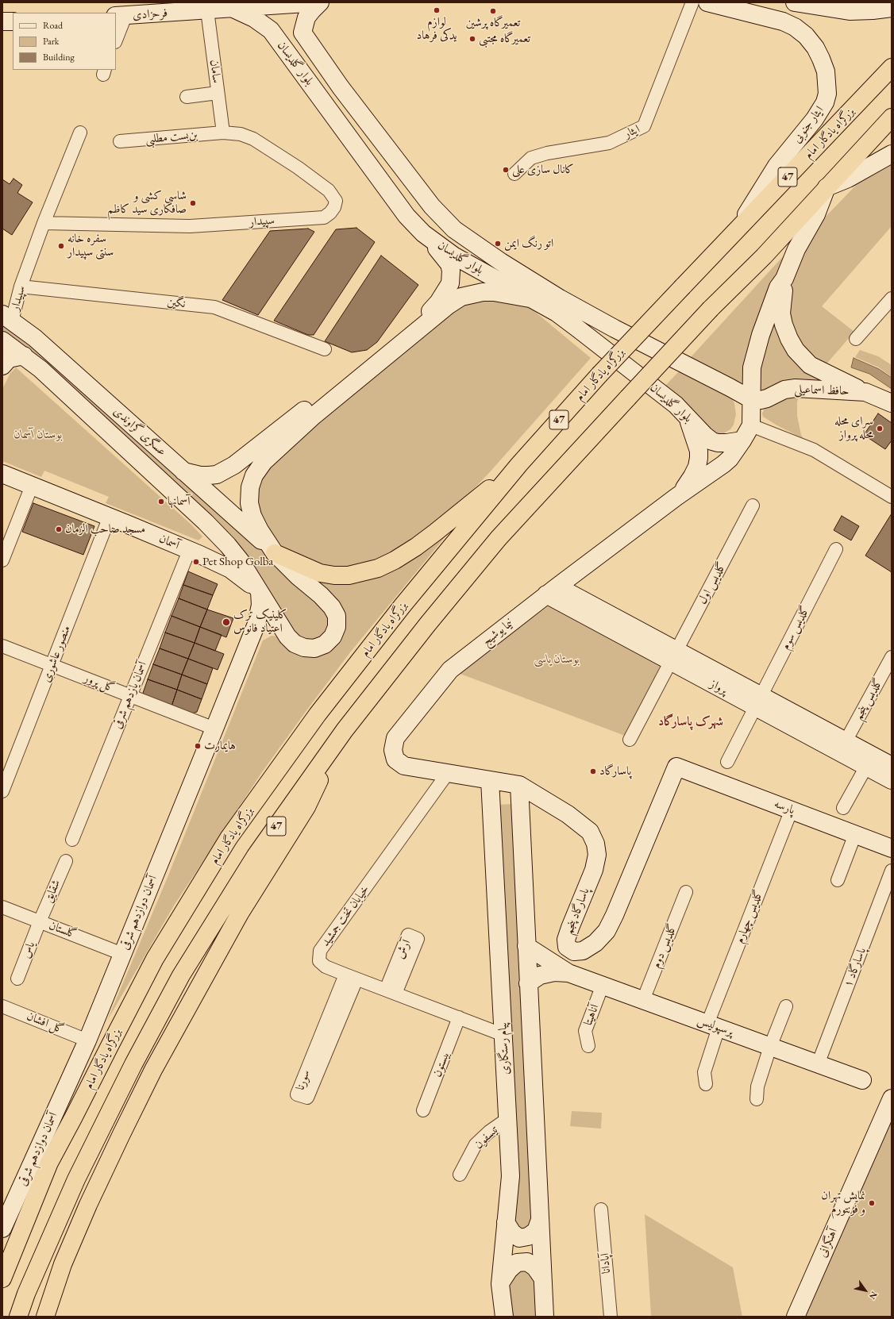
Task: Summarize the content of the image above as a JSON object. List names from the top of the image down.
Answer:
{
  "streets": {
    "highway": ["بزرگراه یادگار امام", "47"],
    "street": [
      "فرحزادی",
      "بلوار گلدیسان",
      "سامان",
      "ایثار جنوبی",
      "ایثار",
      "بن‌بست مطلبی",
      "سپیدار",
      "نگین",
      "حافظ اسماعیلی",
      "عسگری گراوندی",
      "آسمان",
      "گلدیس اول",
      "گلدیس سوم",
      "نیما یوشیج",
      "منصور عاشوری",
      "گل پرور",
      "پرواز",
      "آسمان یازدهم شرقی",
      "گلدیس پنجم",
      "پارسه",
      "شقایق",
      "پاسارگاد پنجم",
      "آسمان دوازدهم شرقی",
      "خیابان تخت جمشید",
      "گلدیس چهارم",
      "گلستان",
      "گلدیس دوم",
      "یاس",
      "پاسارگاد ۱",
      "آناهیتا",
      "گل افشان",
      "پرسپولیس",
      "پیام رستگاری",
      "بیستون",
      "سورنا",
      "تیسفون",
      "آهنگرانی",
      "آپادانا"
    ]
  },
  "crossings": [
    ["فرحزادی", "بلوار گلدیسان"],
    ["فرحزادی", "سامان"],
    ["بلوار گلدیسان", "حافظ اسماعیلی"],
    ["سامان", "بن‌بست مطلبی"],
    ["سامان", "سپیدار"],
    ["ایثار جنوبی", "بزرگراه یادگار امام"],
    ["بن‌بست مطلبی", "سپیدار"],
    ["سپیدار", "نگین"],
    ["سپیدار", "عسگری گراوندی"],
    ["عسگری گراوندی", "آسمان"],
    ["عسگری گراوندی", "آسمان دوازدهم شرقی"],
    ["آسمان", "منصور عاشوری"],
    ["آسمان", "آسمان یازدهم شرقی"],
    ["آسمان", "آسمان دوازدهم شرقی"],
    ["گلدیس اول", "پرواز"],
    ["گلدیس سوم", "پرواز"],
    ["نیما یوشیج", "پرواز"],
    ["نیما یوشیج", "خیابان تخت جمشید"],
    ["منصور عاشوری", "گل پرور"],
    ["گل پرور", "آسمان یازدهم شرقی"],
    ["گل پرور", "آسمان دوازدهم شرقی"],
    ["پرواز", "گلدیس پنجم"],
    ["پارسه", "پاسارگاد پنجم"],
    ["پارسه", "گلدیس چهارم"],
    ["شقایق", "گلستان"],
    ["شقایق", "یاس"],
    ["آسمان دوازدهم شرقی", "گلستان"],
    ["آسمان دوازدهم شرقی", "گل افشان"],
    ["خیابان تخت جمشید", "پیام رستگاری"],
    ["خیابان تخت جمشید", "بیستون"],
    ["خیابان تخت جمشید", "سورنا"],
    ["گلدیس چهارم", "پرسپولیس"],
    ["گلستان", "یاس"],
    ["گلدیس دوم", "پرسپولیس"],
    ["پاسارگاد ۱", "پرسپولیس"],
    ["آناهیتا", "پرسپولیس"],
    ["پیام رستگاری", "تیسفون"]
  ],
  "districts": ["شهرک پاسارگاد"],
  "parks": ["بوستان آسمان", "بوستان یاسی"],
  "places": [
    "لوازم یدکی فرهاد",
    "تعمیرگاه پرشین",
    "تعمیرگاه مجتبی",
    "کانال سازی علی",
    "شاسی کشی و صافکاری سید کاظم",
    "اتو رنگ ایمن",
    "سفره خانه سنتی سپیدار",
    "سرای محله محله پرواز",
    "آسمانها",
    "مسجد صاحب الزمان",
    "Pet Shop Golba",
    "کلینیک ترک اعتیاد فانوس",
    "هایمارت",
    "پاسارگاد",
    "نمایش تهران و فونتورم"
  ],
  "legend": ["Road", "Park", "Building"],
  "north": "bottom right"
}
